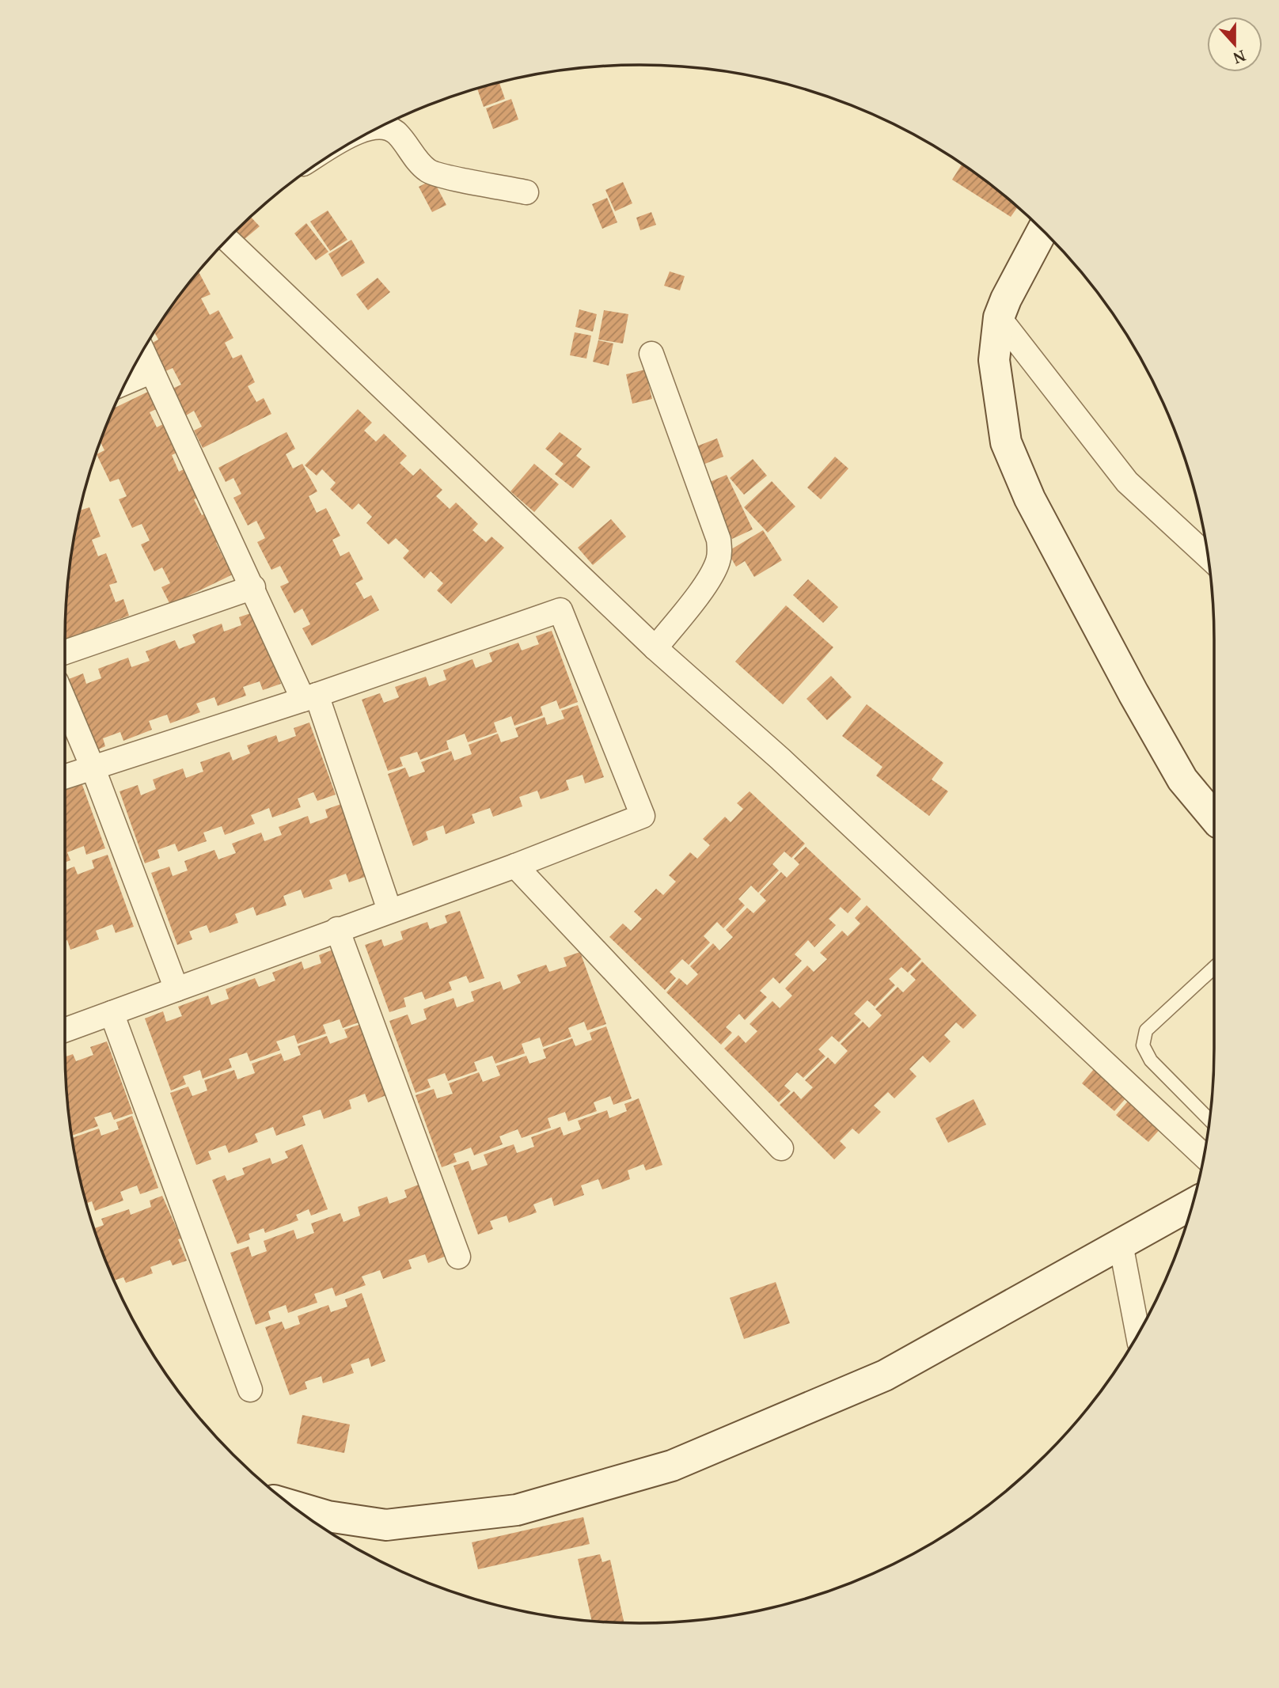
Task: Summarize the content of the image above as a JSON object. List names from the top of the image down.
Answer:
{
  "north": "bottom"
}
